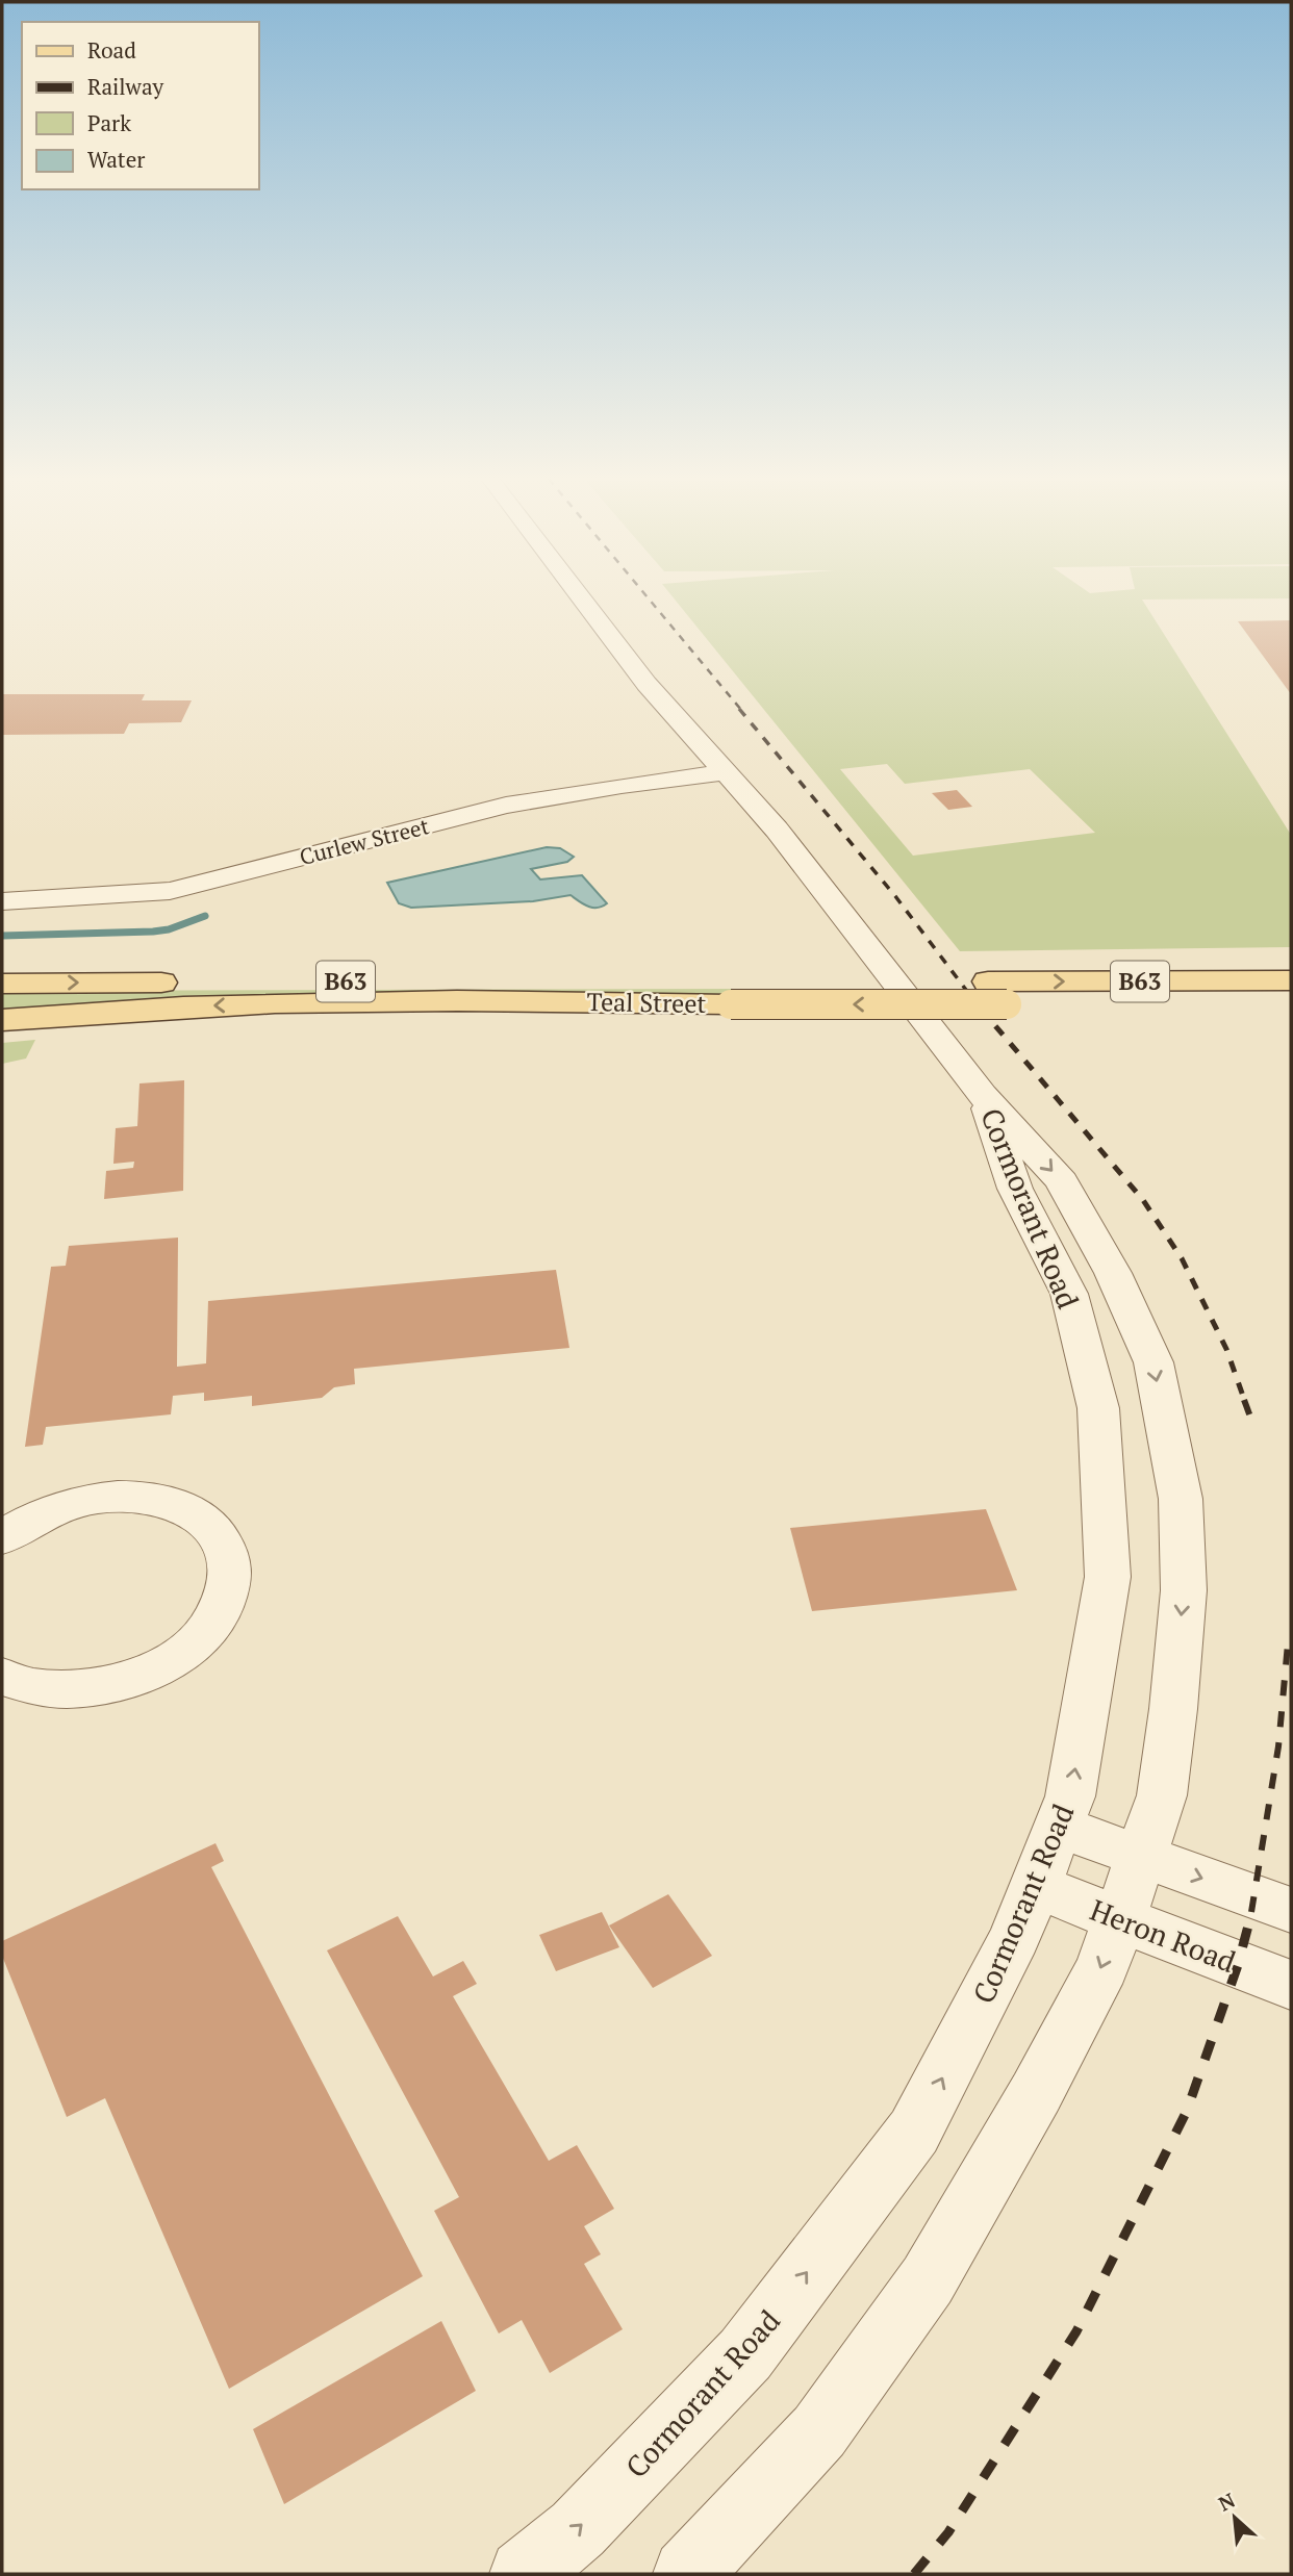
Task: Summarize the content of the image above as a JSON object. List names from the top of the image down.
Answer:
{
  "streets": {
    "main road": ["B63", "Teal Street"],
    "street": ["Curlew Street", "Cormorant Road", "Heron Road"]
  },
  "crossings": [
    ["Curlew Street", "Cormorant Road"],
    ["Cormorant Road", "Heron Road"]
  ],
  "legend": [
    "Road",
    "Railway",
    "Park",
    "Water"
  ],
  "north": "top left"
}
